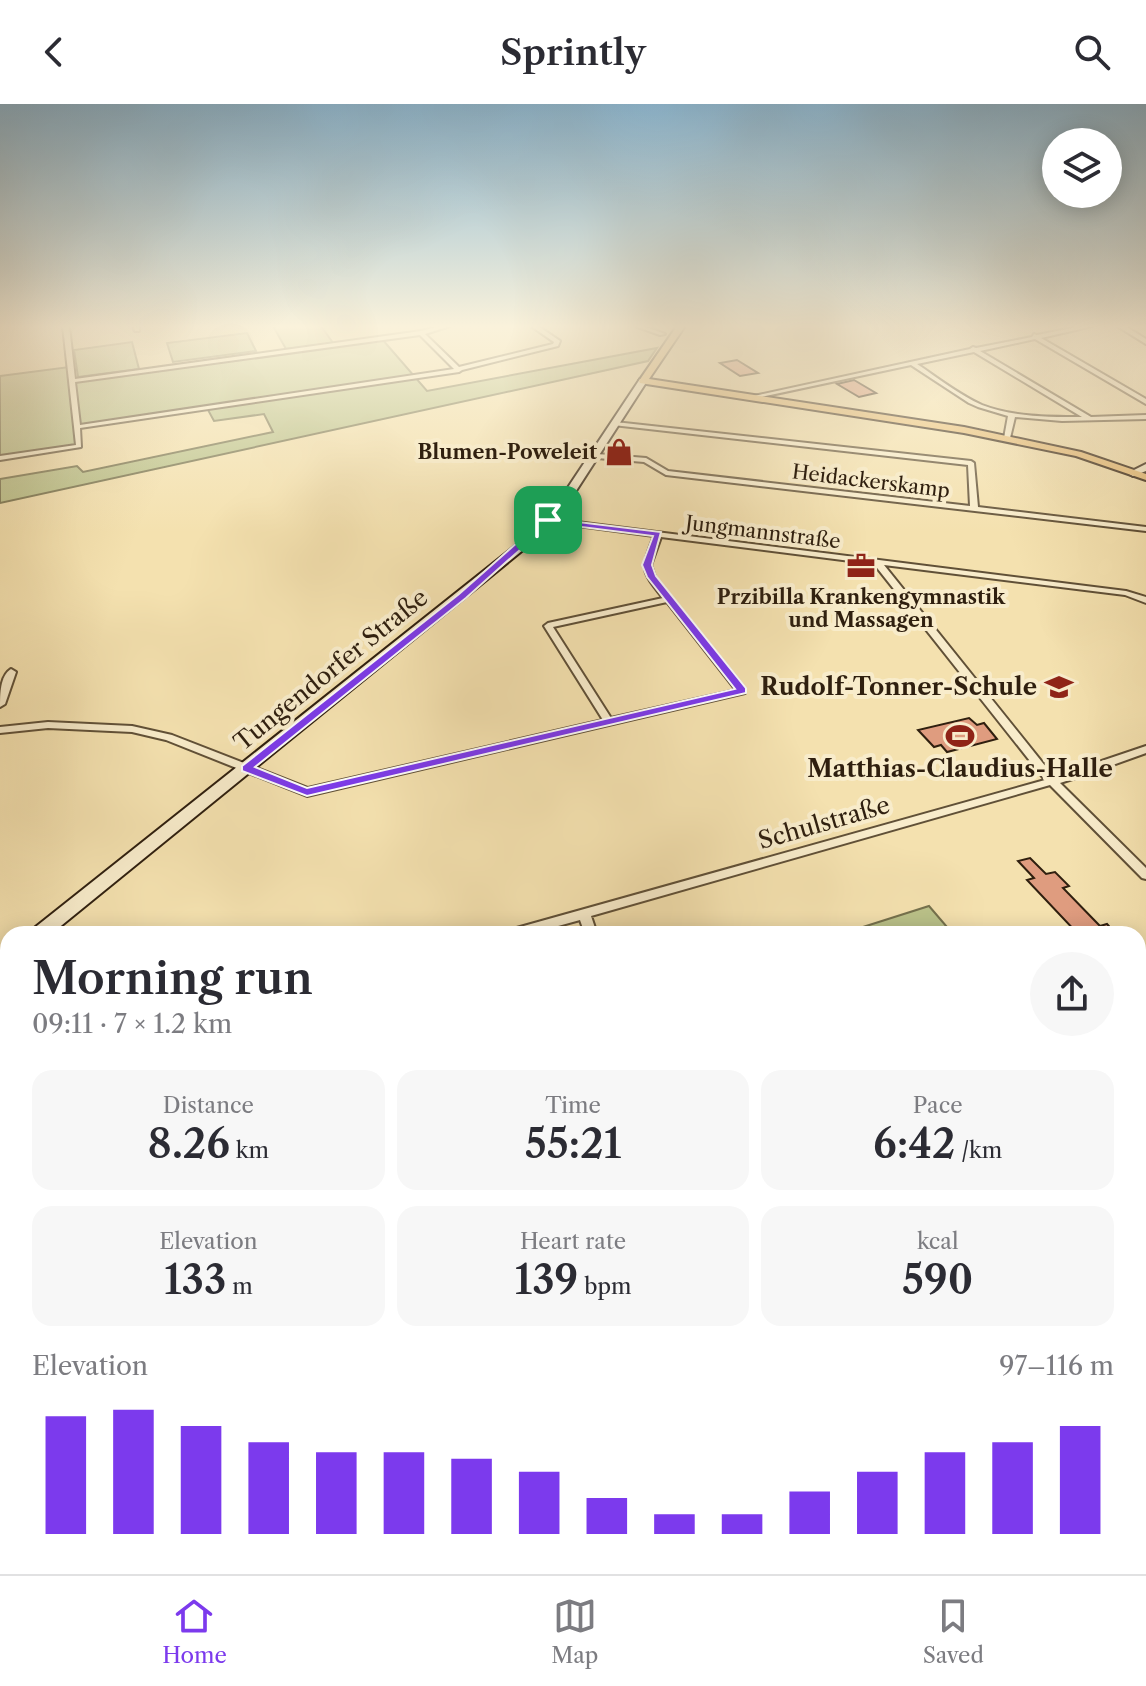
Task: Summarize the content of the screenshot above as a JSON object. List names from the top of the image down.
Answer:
{
  "streets": {
    "main road": ["Tungendorfer Straße"],
    "street": ["Heidackerskamp", "Jungmannstraße", "Schulstraße"]
  },
  "crossings": [
    ["Heidackerskamp", "Tungendorfer Straße"],
    ["Jungmannstraße", "Tungendorfer Straße"]
  ],
  "places": {
    "shop": ["Blumen-Poweleit"],
    "office": ["Przibilla Krankengymnastik und Massagen"],
    "school or university": ["Rudolf-Tonner-Schule"],
    "sports": ["Matthias-Claudius-Halle"]
  },
  "page": {
    "header": "Sprintly",
    "heading": ["Morning run", "09:11 · 7 × 1.2 km"],
    "stats": [
      ["Distance", "8.26 km"],
      ["Time", "55:21"],
      ["Pace", "6:42 /km"],
      ["Elevation", "133 m"],
      ["Heart rate", "139 bpm"],
      ["kcal", "590"]
    ],
    "chart": ["Elevation", "97–116 m"],
    "tabs": ["Home", "Map", "Saved"]
  }
}
